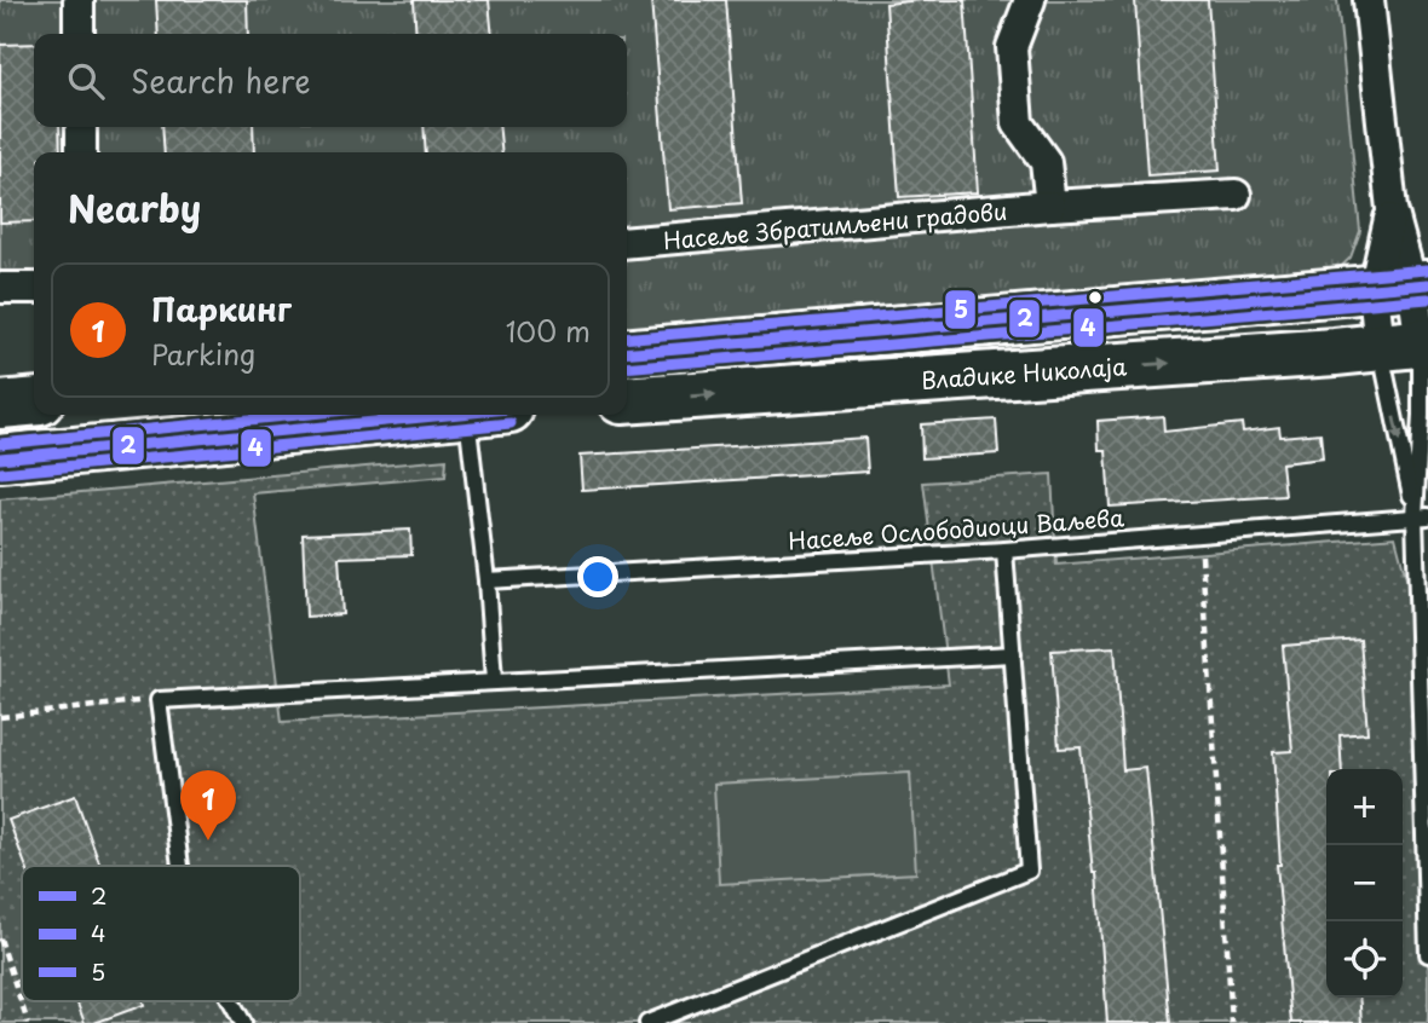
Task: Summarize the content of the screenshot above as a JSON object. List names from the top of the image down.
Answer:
{
  "streets": {
    "main road": ["Владике Николаја"],
    "street": ["Насеље Збратимљени градови"],
    "lane": ["Насеље Ослободиоци Ваљева"]
  },
  "lines": ["transit line 5", "transit line 2", "transit line 4"],
  "legend": ["2", "4", "5"],
  "page": {
    "search": "Search here",
    "heading": "Nearby",
    "list": [
      {
        "mark": "1",
        "name": "Паркинг",
        "note": "Parking",
        "value": "100 m"
      }
    ],
    "map_buttons": ["+", "−"],
    "pins": "1"
  }
}
